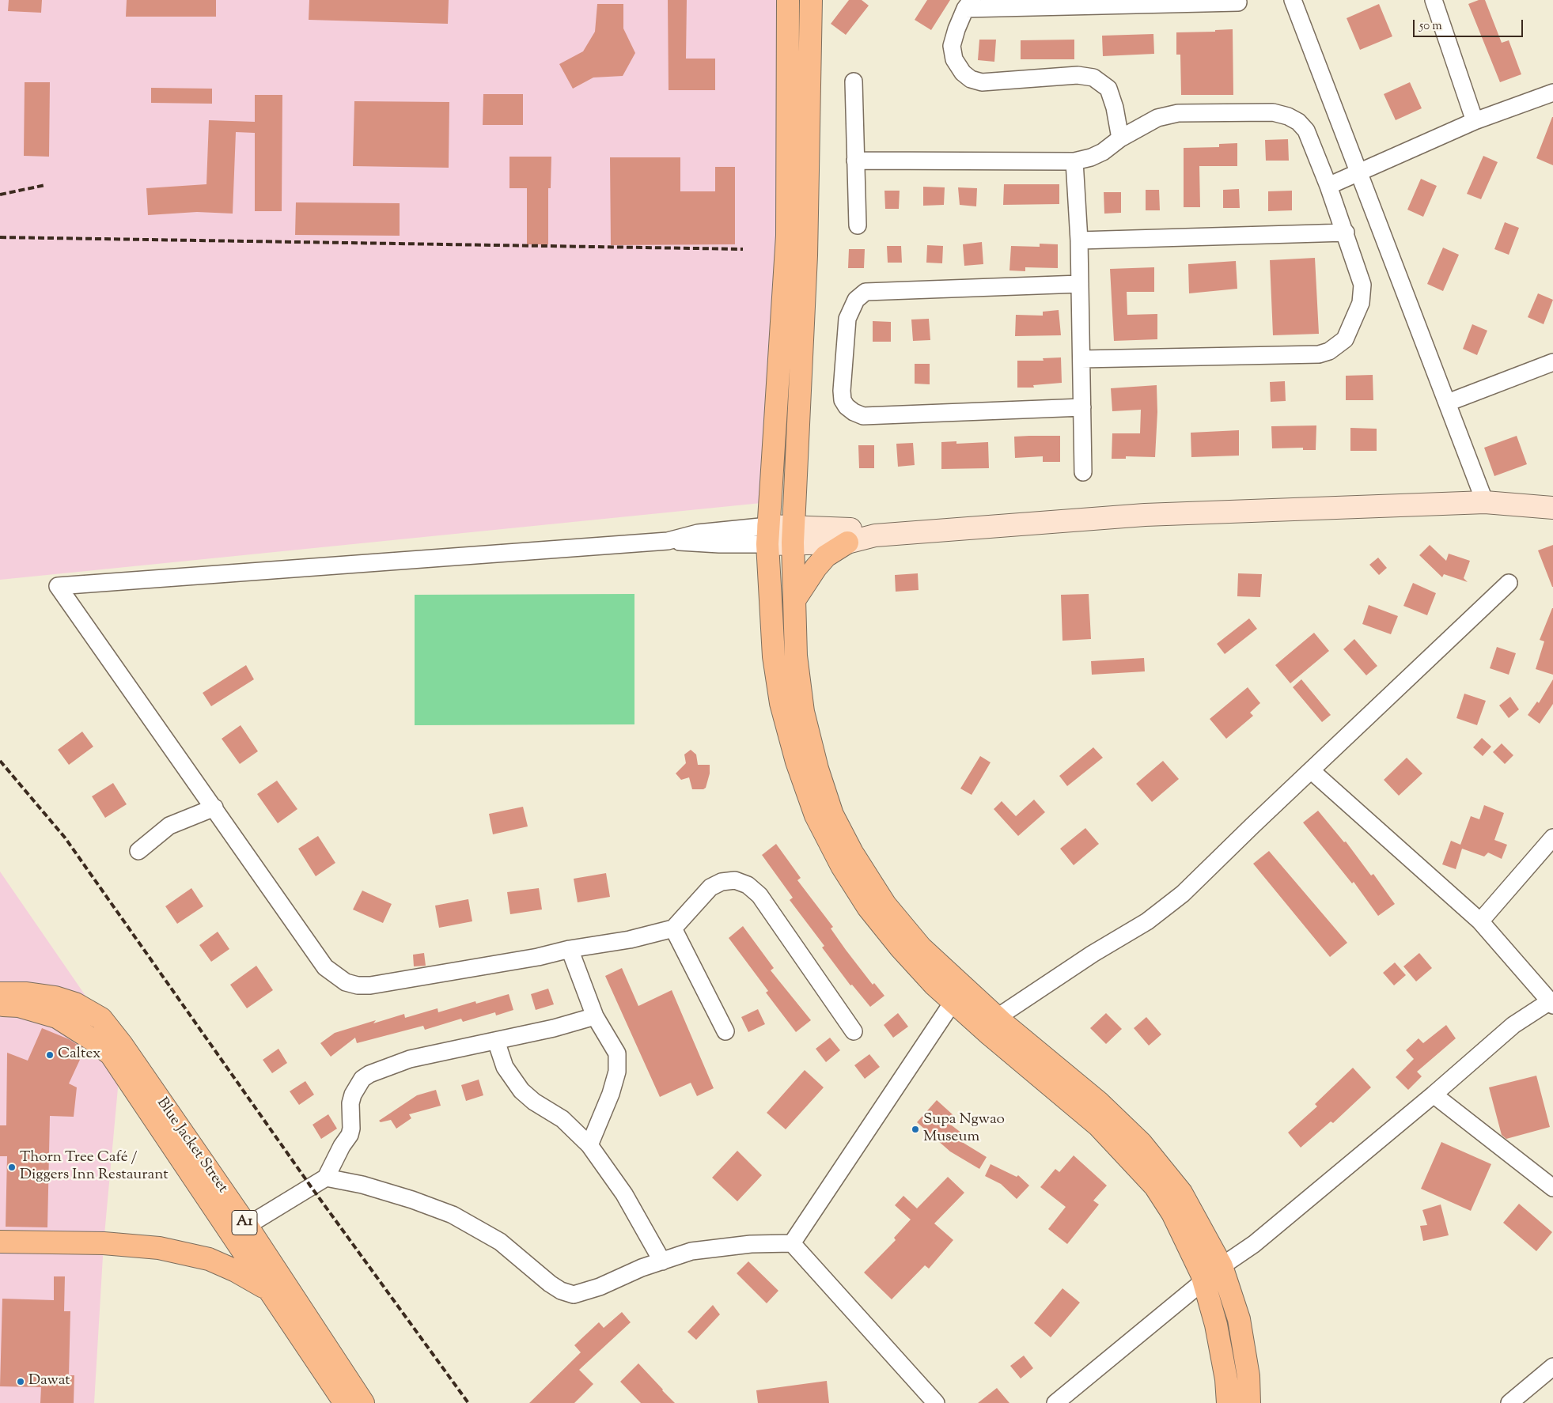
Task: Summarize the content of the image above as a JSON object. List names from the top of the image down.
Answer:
{
  "streets": {
    "main road": ["Blue Jacket Street", "A1"]
  },
  "crossings": [
    ["Blue Jacket Street", "A1"]
  ],
  "places": [
    "Caltex",
    "Supa Ngwao Museum",
    "Thorn Tree Café / Diggers Inn Restaurant",
    "Dawat"
  ],
  "scale_bar": "50 m"
}
